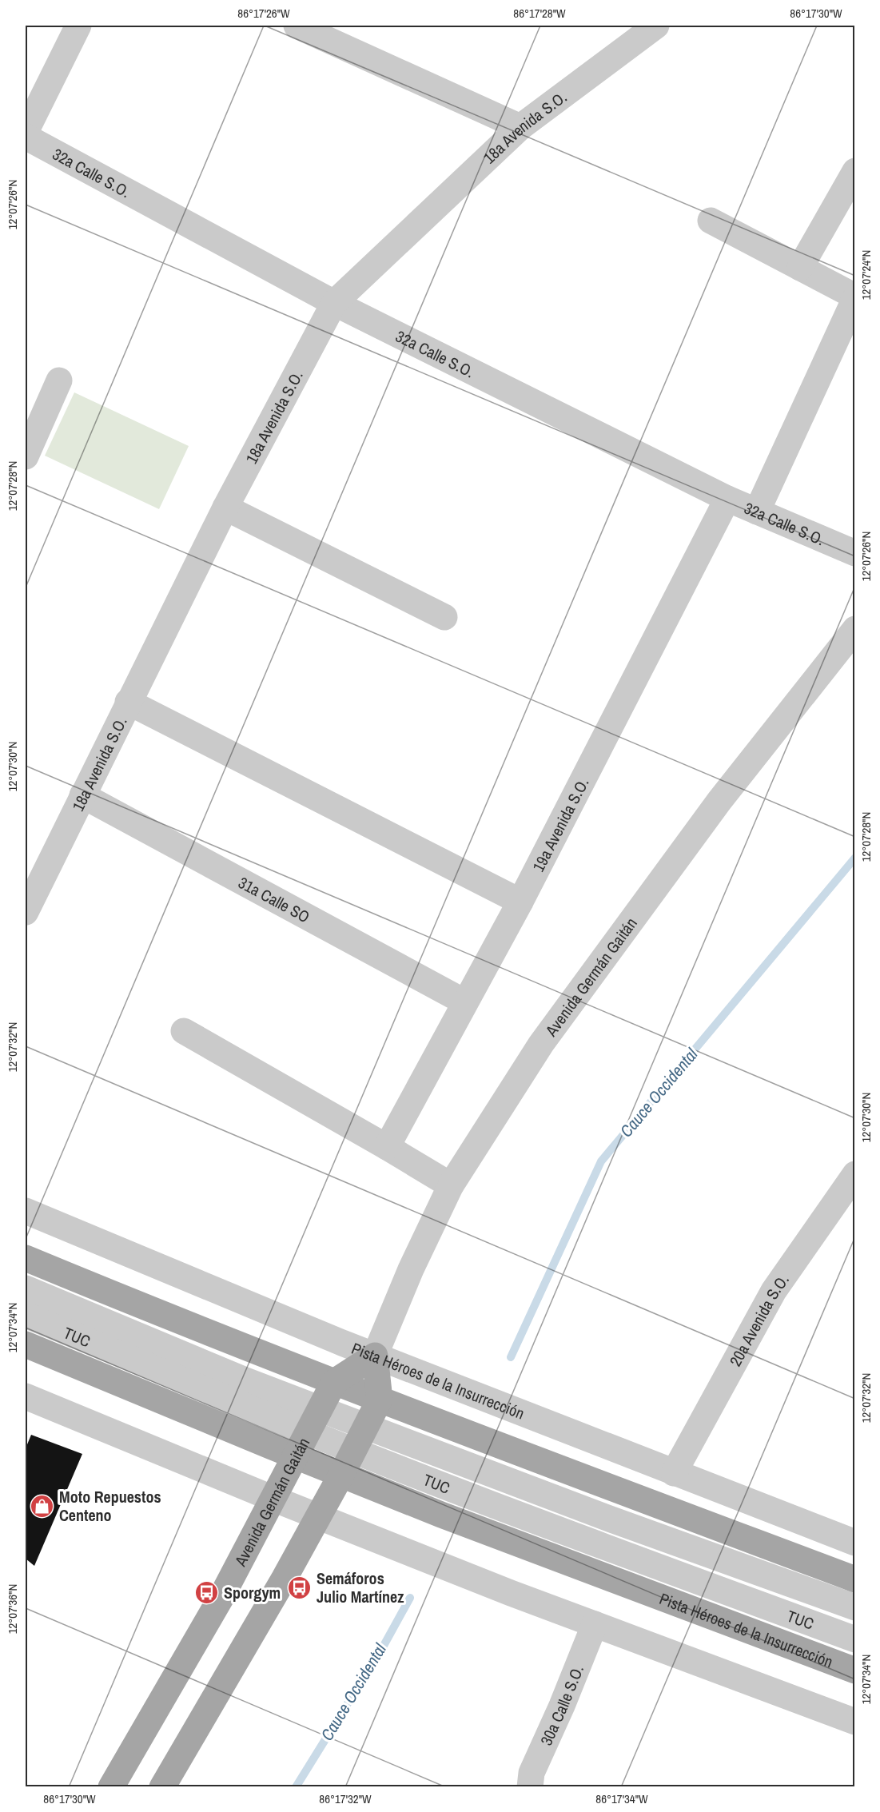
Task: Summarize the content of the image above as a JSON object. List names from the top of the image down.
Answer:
{
  "streets": {
    "main road": ["Avenida Germán Gaitán", "Pista Héroes de la Insurrección"],
    "street": [
      "18a Avenida S.O.",
      "32a Calle S.O.",
      "19a Avenida S.O.",
      "31a Calle SO",
      "20a Avenida S.O.",
      "TUC",
      "30a Calle S.O."
    ]
  },
  "crossings": [
    ["18a Avenida S.O.", "32a Calle S.O."],
    ["18a Avenida S.O.", "31a Calle SO"],
    ["32a Calle S.O.", "19a Avenida S.O."],
    ["19a Avenida S.O.", "31a Calle SO"],
    ["Avenida Germán Gaitán", "TUC"],
    ["Avenida Germán Gaitán", "Pista Héroes de la Insurrección"],
    ["20a Avenida S.O.", "Pista Héroes de la Insurrección"]
  ],
  "water": ["Cauce Occidental"],
  "places": {
    "shop": ["Moto Repuestos Centeno"],
    "bus stop": ["Semáforos Julio Martínez", "Sporgym"]
  },
  "coordinates": [
    "86°17'26\"W",
    "86°17'28\"W",
    "86°17'30\"W",
    "12°07'26\"N",
    "12°07'24\"N",
    "12°07'28\"N",
    "12°07'30\"N",
    "12°07'32\"N",
    "12°07'34\"N",
    "12°07'36\"N",
    "86°17'32\"W",
    "86°17'34\"W"
  ]
}
